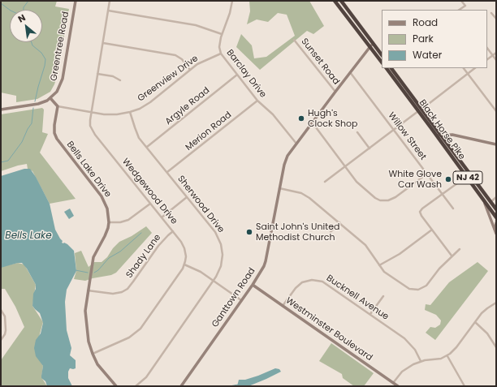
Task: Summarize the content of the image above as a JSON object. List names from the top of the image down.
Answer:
{
  "streets": {
    "highway": ["Black Horse Pike", "NJ 42"],
    "street": [
      "Greentree Road",
      "Sunset Road",
      "Barclay Drive",
      "Greenview Drive",
      "Argyle Road",
      "Merion Road",
      "Willow Street",
      "Bells Lake Drive",
      "Wedgewood Drive",
      "Sherwood Drive",
      "Shady Lane",
      "Ganttown Road",
      "Bucknell Avenue",
      "Westminster Boulevard"
    ]
  },
  "crossings": [
    ["Sunset Road", "Ganttown Road"],
    ["Barclay Drive", "Greenview Drive"],
    ["Barclay Drive", "Argyle Road"],
    ["Barclay Drive", "Merion Road"],
    ["Barclay Drive", "Ganttown Road"],
    ["Greenview Drive", "Bells Lake Drive"],
    ["Greenview Drive", "Wedgewood Drive"],
    ["Greenview Drive", "Sherwood Drive"],
    ["Argyle Road", "Sherwood Drive"],
    ["Merion Road", "Sherwood Drive"],
    ["Willow Street", "Ganttown Road"],
    ["Bells Lake Drive", "Shady Lane"],
    ["Wedgewood Drive", "Shady Lane"],
    ["Ganttown Road", "Westminster Boulevard"],
    ["Bucknell Avenue", "Westminster Boulevard"]
  ],
  "water": ["Bells Lake"],
  "places": ["Hugh's Clock Shop", "White Glove Car Wash", "Saint John's United Methodist Church"],
  "legend": ["Road", "Park", "Water"],
  "north": "top left"
}
